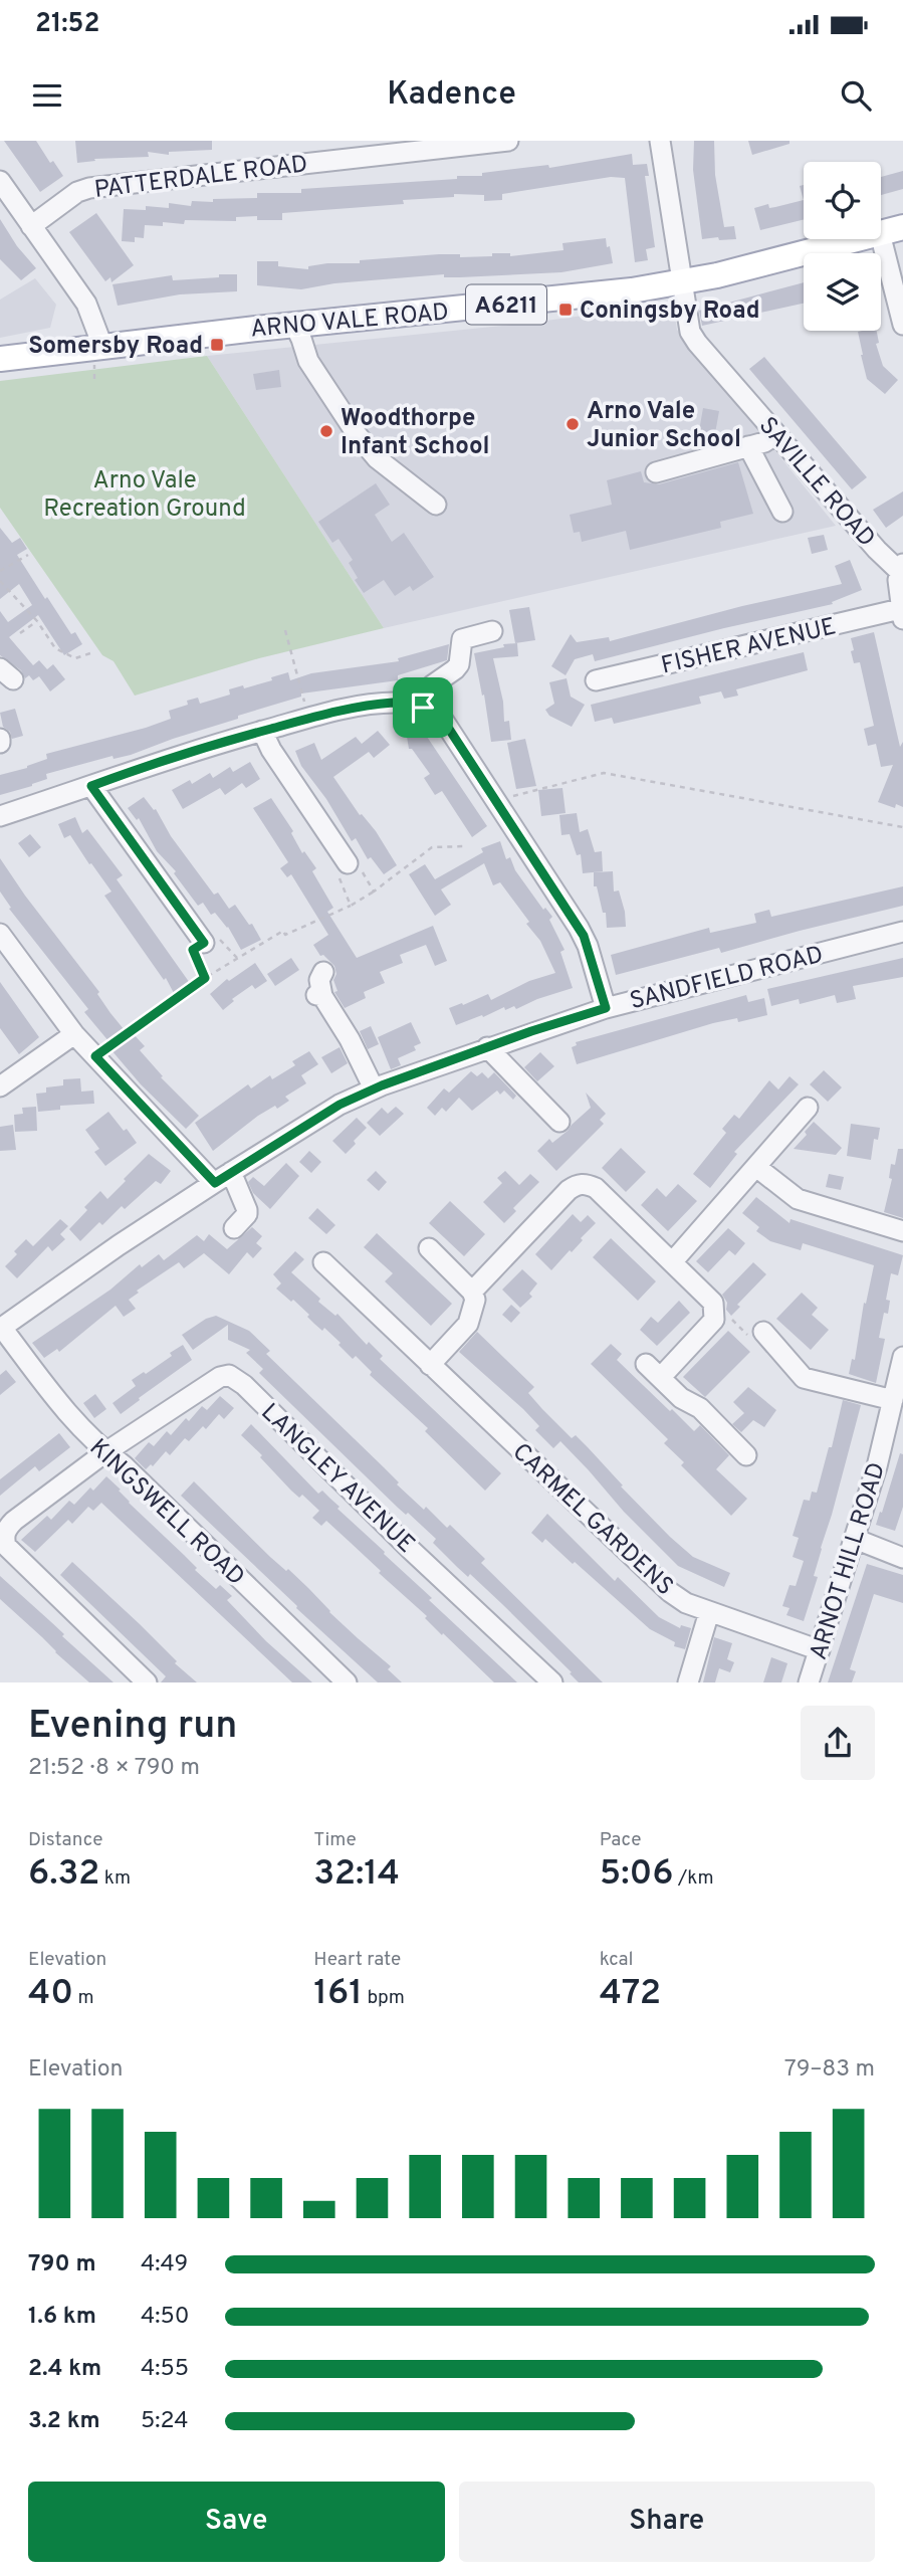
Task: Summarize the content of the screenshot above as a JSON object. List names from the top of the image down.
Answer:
{
  "streets": {
    "main road": ["A6211", "ARNO VALE ROAD"],
    "street": [
      "PATTERDALE ROAD",
      "SAVILLE ROAD",
      "FISHER AVENUE",
      "SANDFIELD ROAD",
      "LANGLEY AVENUE",
      "KINGSWELL ROAD",
      "CARMEL GARDENS",
      "ARNOT HILL ROAD"
    ]
  },
  "crossings": [
    ["ARNO VALE ROAD", "SAVILLE ROAD"],
    ["SANDFIELD ROAD", "KINGSWELL ROAD"],
    ["LANGLEY AVENUE", "KINGSWELL ROAD"],
    ["CARMEL GARDENS", "ARNOT HILL ROAD"]
  ],
  "parks": ["Arno Vale Recreation Ground"],
  "places": {
    "transit": ["Coningsby Road", "Somersby Road"],
    "other": ["Arno Vale Junior School", "Woodthorpe Infant School"]
  },
  "page": {
    "status": "21:52",
    "header": "Kadence",
    "heading": ["Evening run", "21:52 · 8 × 790 m"],
    "stats": [
      ["Distance", "6.32 km"],
      ["Time", "32:14"],
      ["Pace", "5:06 /km"],
      ["Elevation", "40 m"],
      ["Heart rate", "161 bpm"],
      ["kcal", "472"]
    ],
    "chart": ["Elevation", "79–83 m"],
    "list": [
      {
        "name": "790 m",
        "note": "4:49"
      },
      {
        "name": "1.6 km",
        "note": "4:50"
      },
      {
        "name": "2.4 km",
        "note": "4:55"
      },
      {
        "name": "3.2 km",
        "note": "5:24"
      }
    ],
    "buttons": ["Save", "Share"]
  }
}
